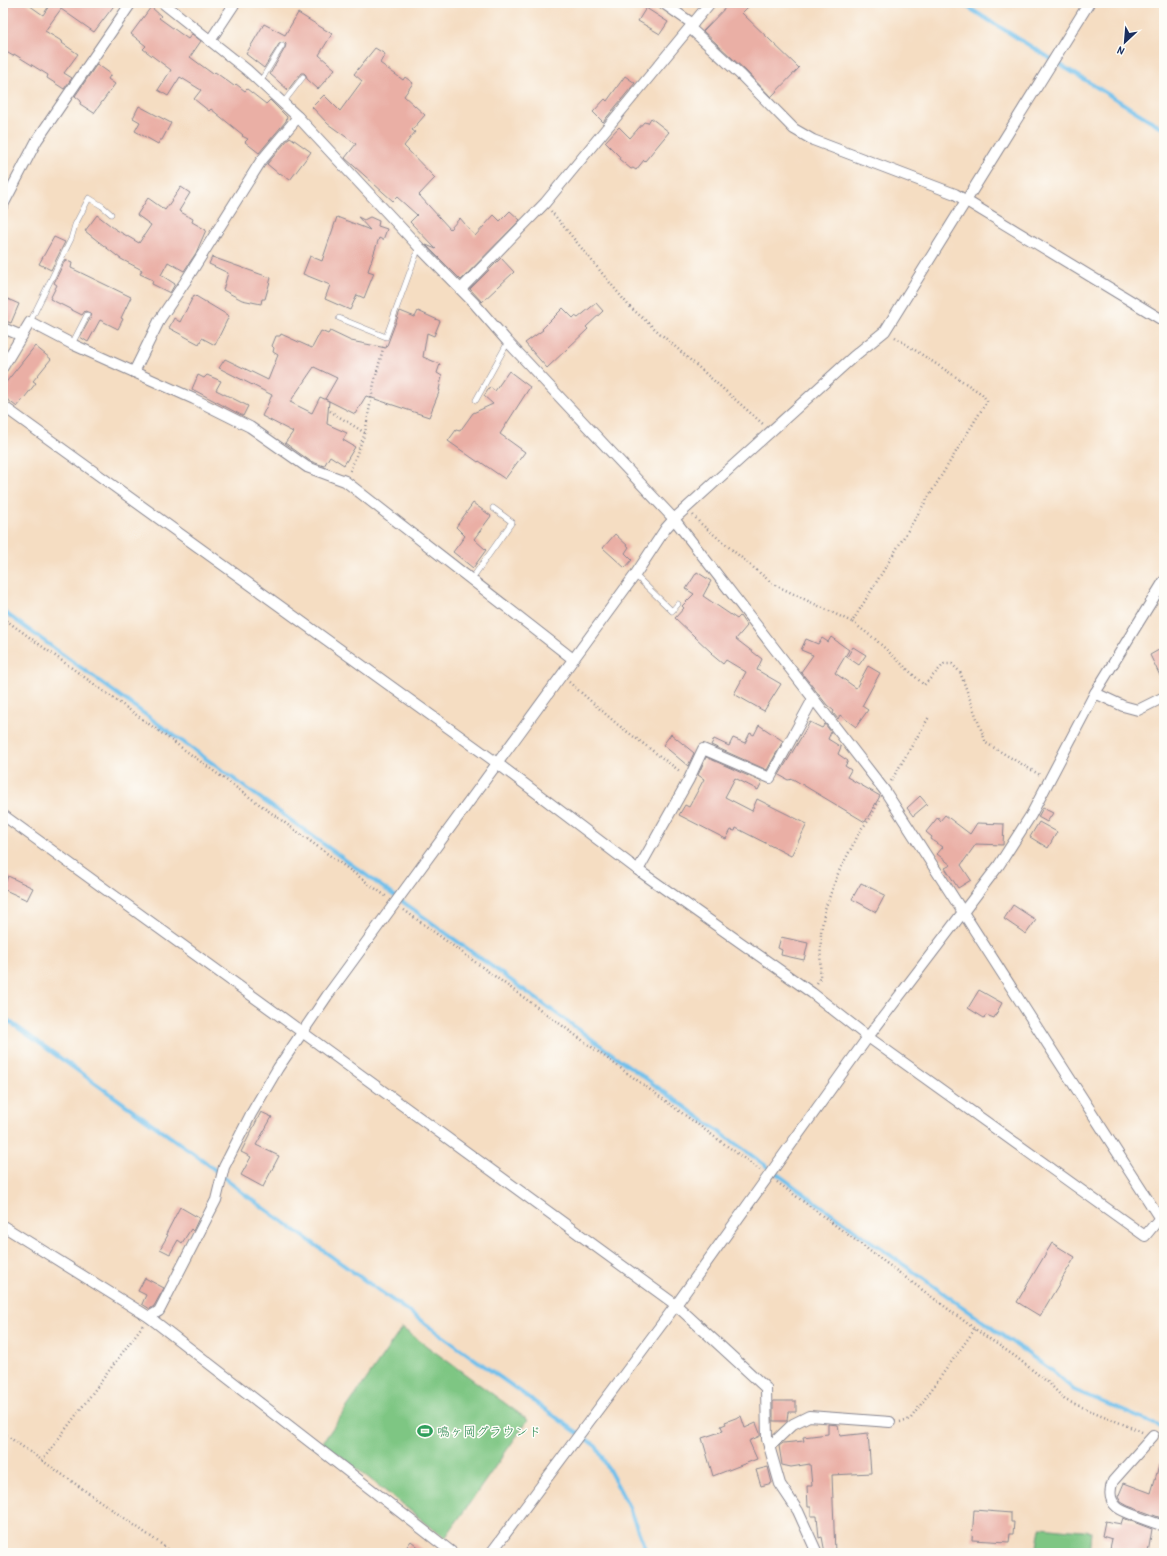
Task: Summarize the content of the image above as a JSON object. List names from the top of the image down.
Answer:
{
  "places": {
    "sports": ["鳴ヶ岡グラウンド"]
  },
  "north": "bottom left"
}
